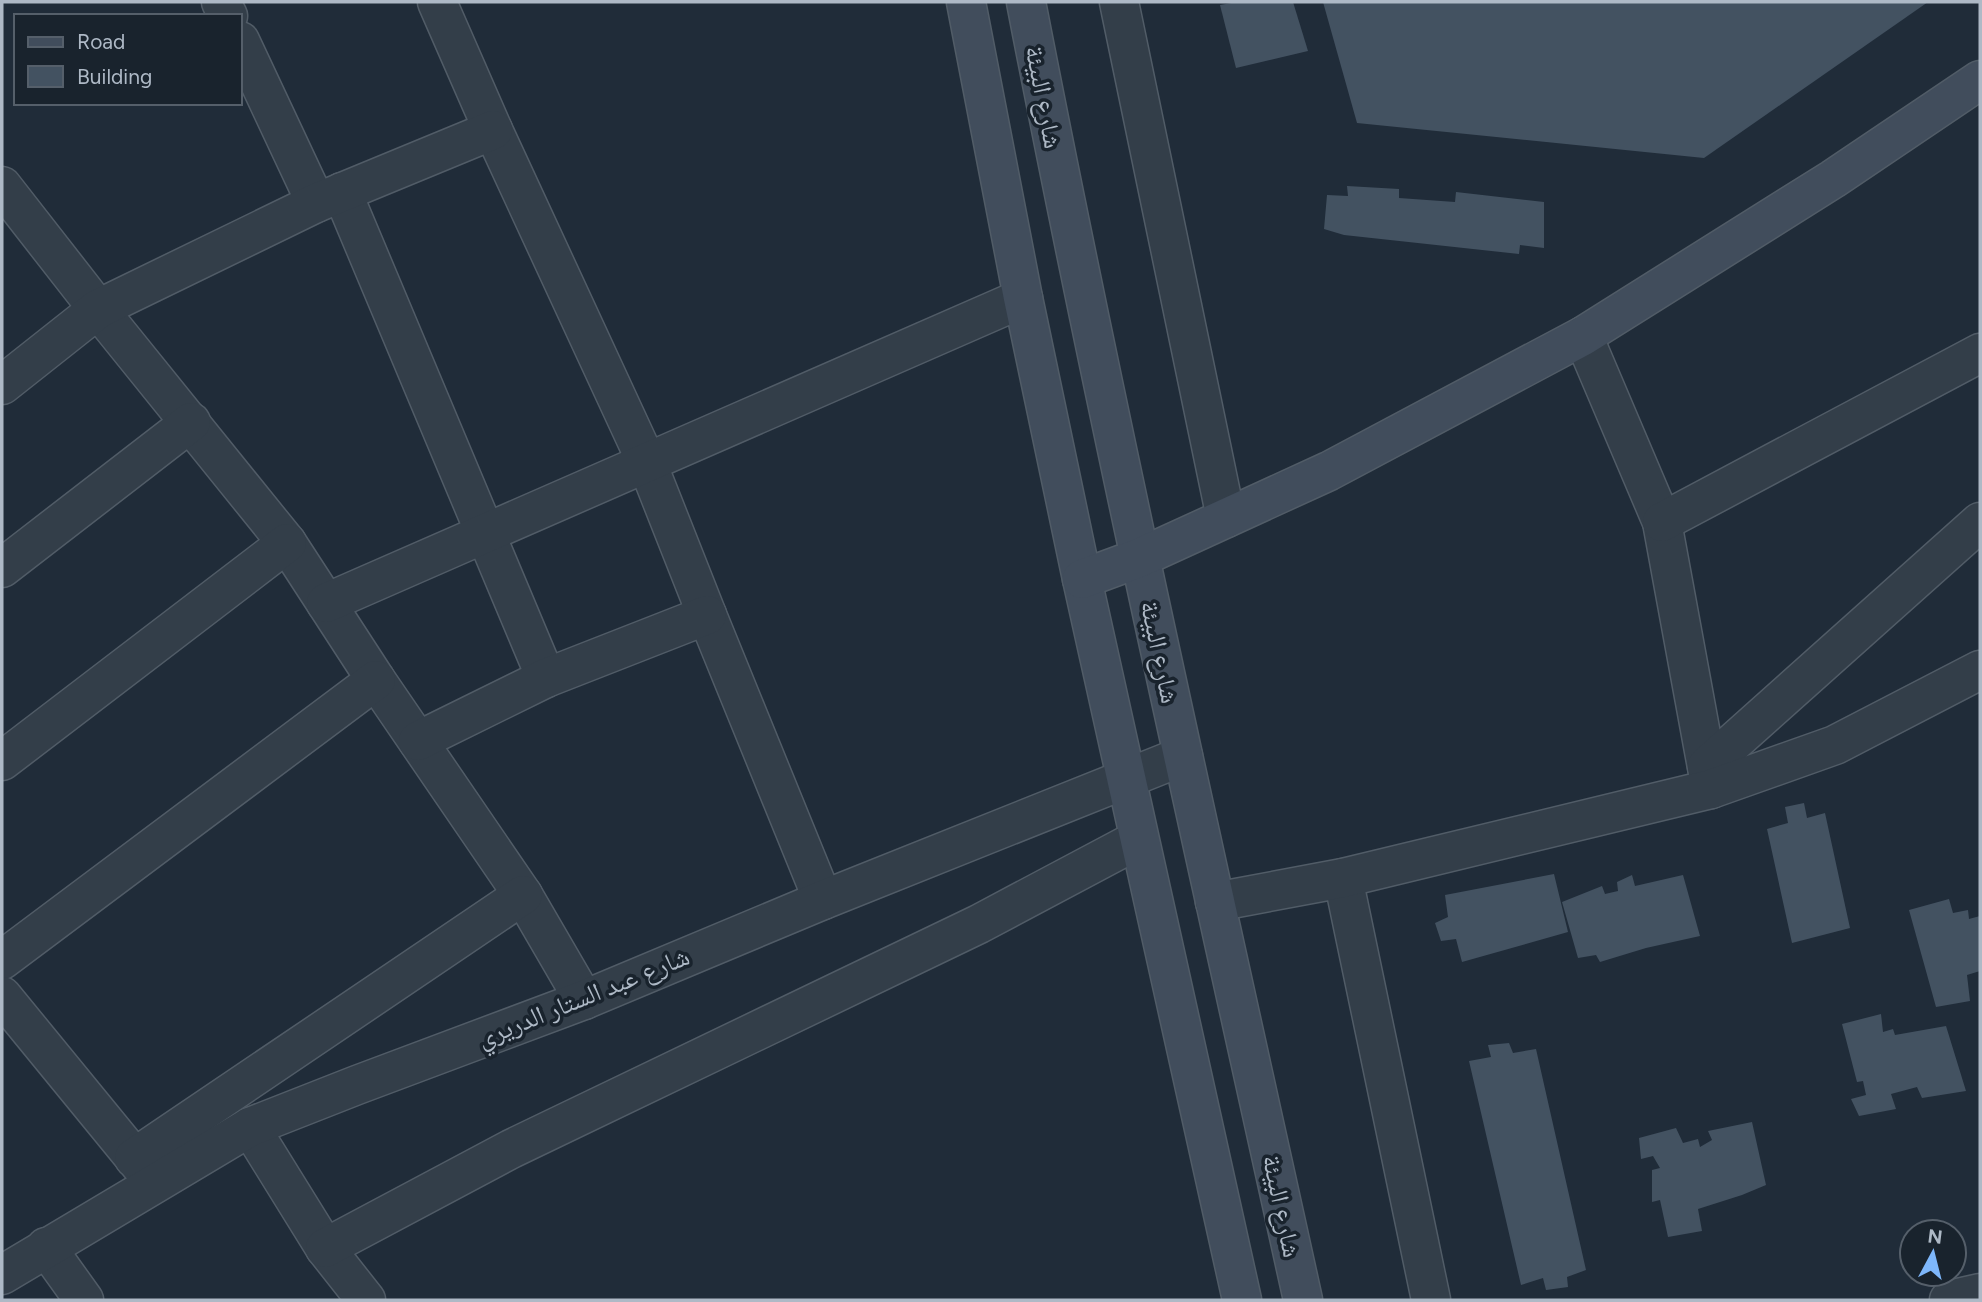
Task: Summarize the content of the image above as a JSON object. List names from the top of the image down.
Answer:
{
  "streets": {
    "main road": ["شارع البيئة"],
    "street": ["شارع عبد الستار الدريري"]
  },
  "crossings": [
    ["شارع البيئة", "شارع عبد الستار الدريري"]
  ],
  "legend": ["Road", "Building"],
  "north": "top"
}
